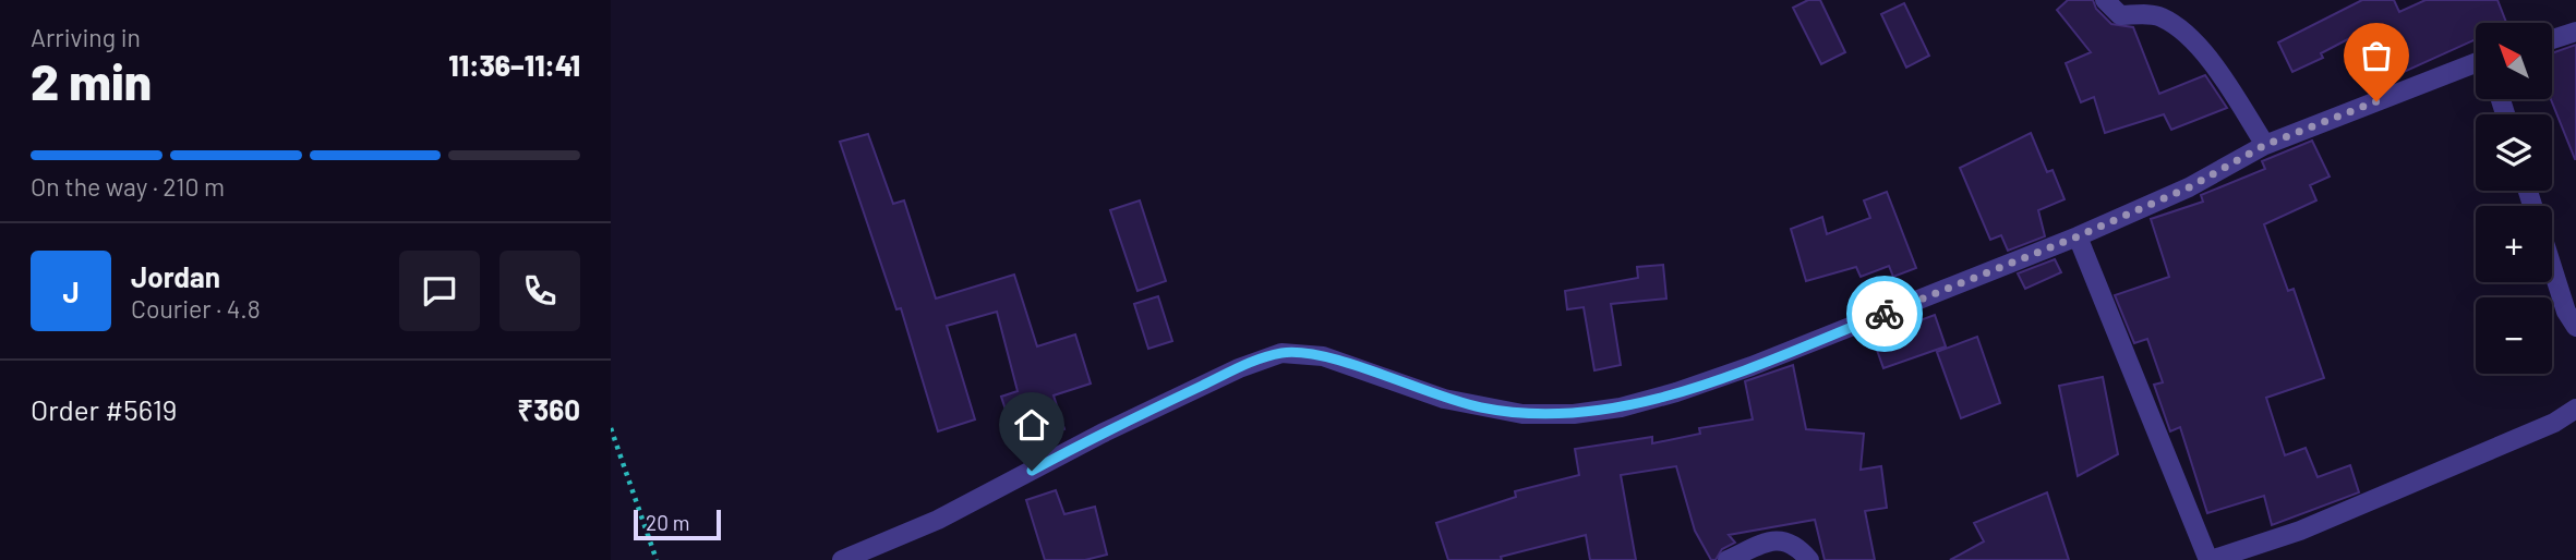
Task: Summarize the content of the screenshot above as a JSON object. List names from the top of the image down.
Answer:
{
  "scale_bar": "20 m",
  "north": "top left",
  "page": {
    "heading": ["2 min", "Arriving in", "11:36–11:41"],
    "panel": [
      "Jordan",
      "Courier · 4.8",
      "Order #5619",
      "₹360"
    ],
    "map_buttons": ["+", "−"],
    "bar": "On the way · 210 m",
    "round": "J",
    "scale": "20 m"
  }
}
